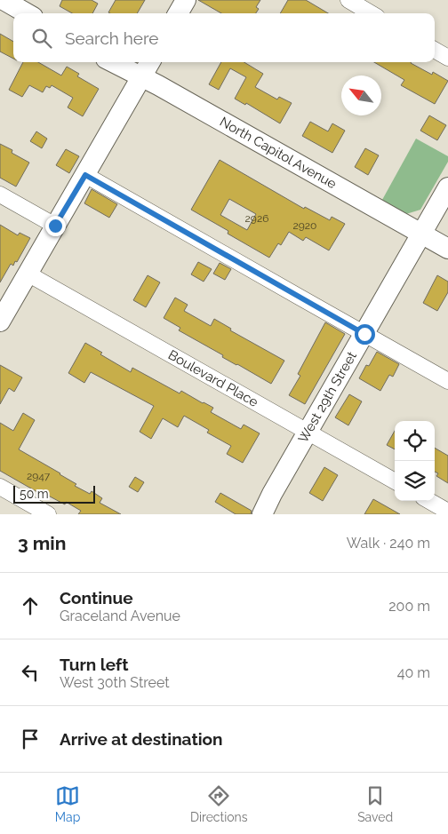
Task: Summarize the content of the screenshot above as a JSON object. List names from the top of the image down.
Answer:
{
  "streets": {
    "main road": ["North Capitol Avenue", "West 29th Street"],
    "street": ["Boulevard Place"]
  },
  "crossings": [
    ["North Capitol Avenue", "West 29th Street"],
    ["Boulevard Place", "West 29th Street"]
  ],
  "house_numbers": ["2926", "2920", "2947"],
  "scale_bar": "50 m",
  "north": "top left",
  "page": {
    "search": "Search here",
    "scale": "50 m",
    "heading": ["3 min", "Walk · 240 m"],
    "list": [
      ["Continue", "Graceland Avenue", "200 m"],
      ["Turn left", "West 30th Street", "40 m"],
      "Arrive at destination"
    ],
    "nav": ["Map", "Directions", "Saved"]
  }
}
